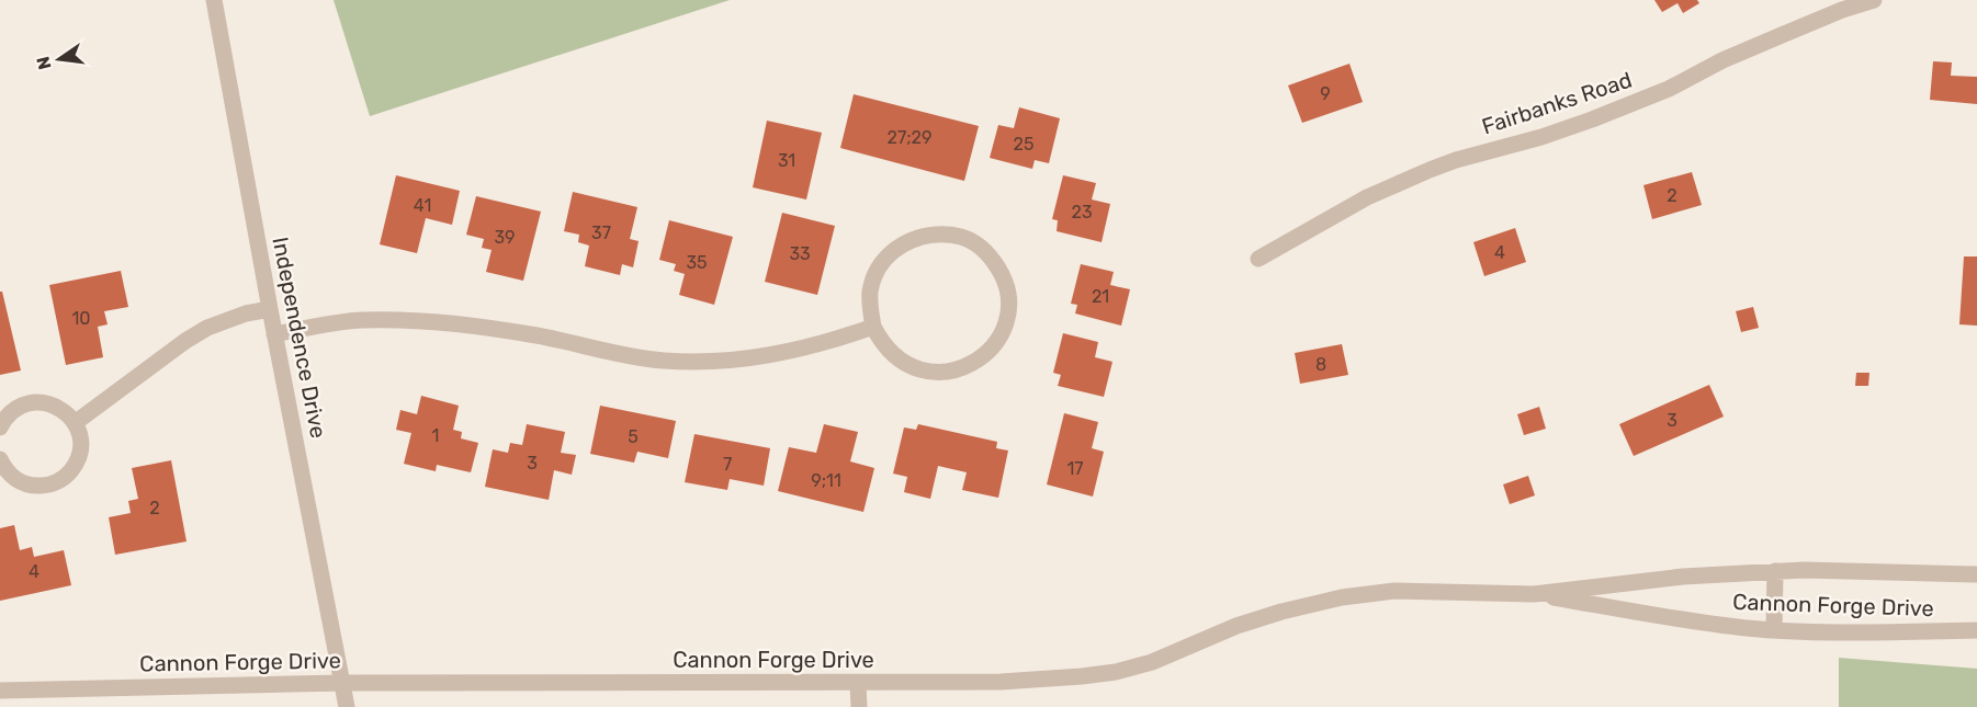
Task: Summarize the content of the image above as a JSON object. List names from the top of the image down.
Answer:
{
  "streets": {
    "street": ["Fairbanks Road", "Independence Drive", "Cannon Forge Drive"]
  },
  "crossings": [
    ["Independence Drive", "Cannon Forge Drive"]
  ],
  "house_numbers": [
    "9",
    "27;29",
    "25",
    "31",
    "2",
    "41",
    "23",
    "37",
    "39",
    "4",
    "33",
    "35",
    "21",
    "10",
    "8",
    "3",
    "1",
    "5",
    "3",
    "7",
    "17",
    "9;11",
    "2",
    "4"
  ],
  "north": "left"
}
